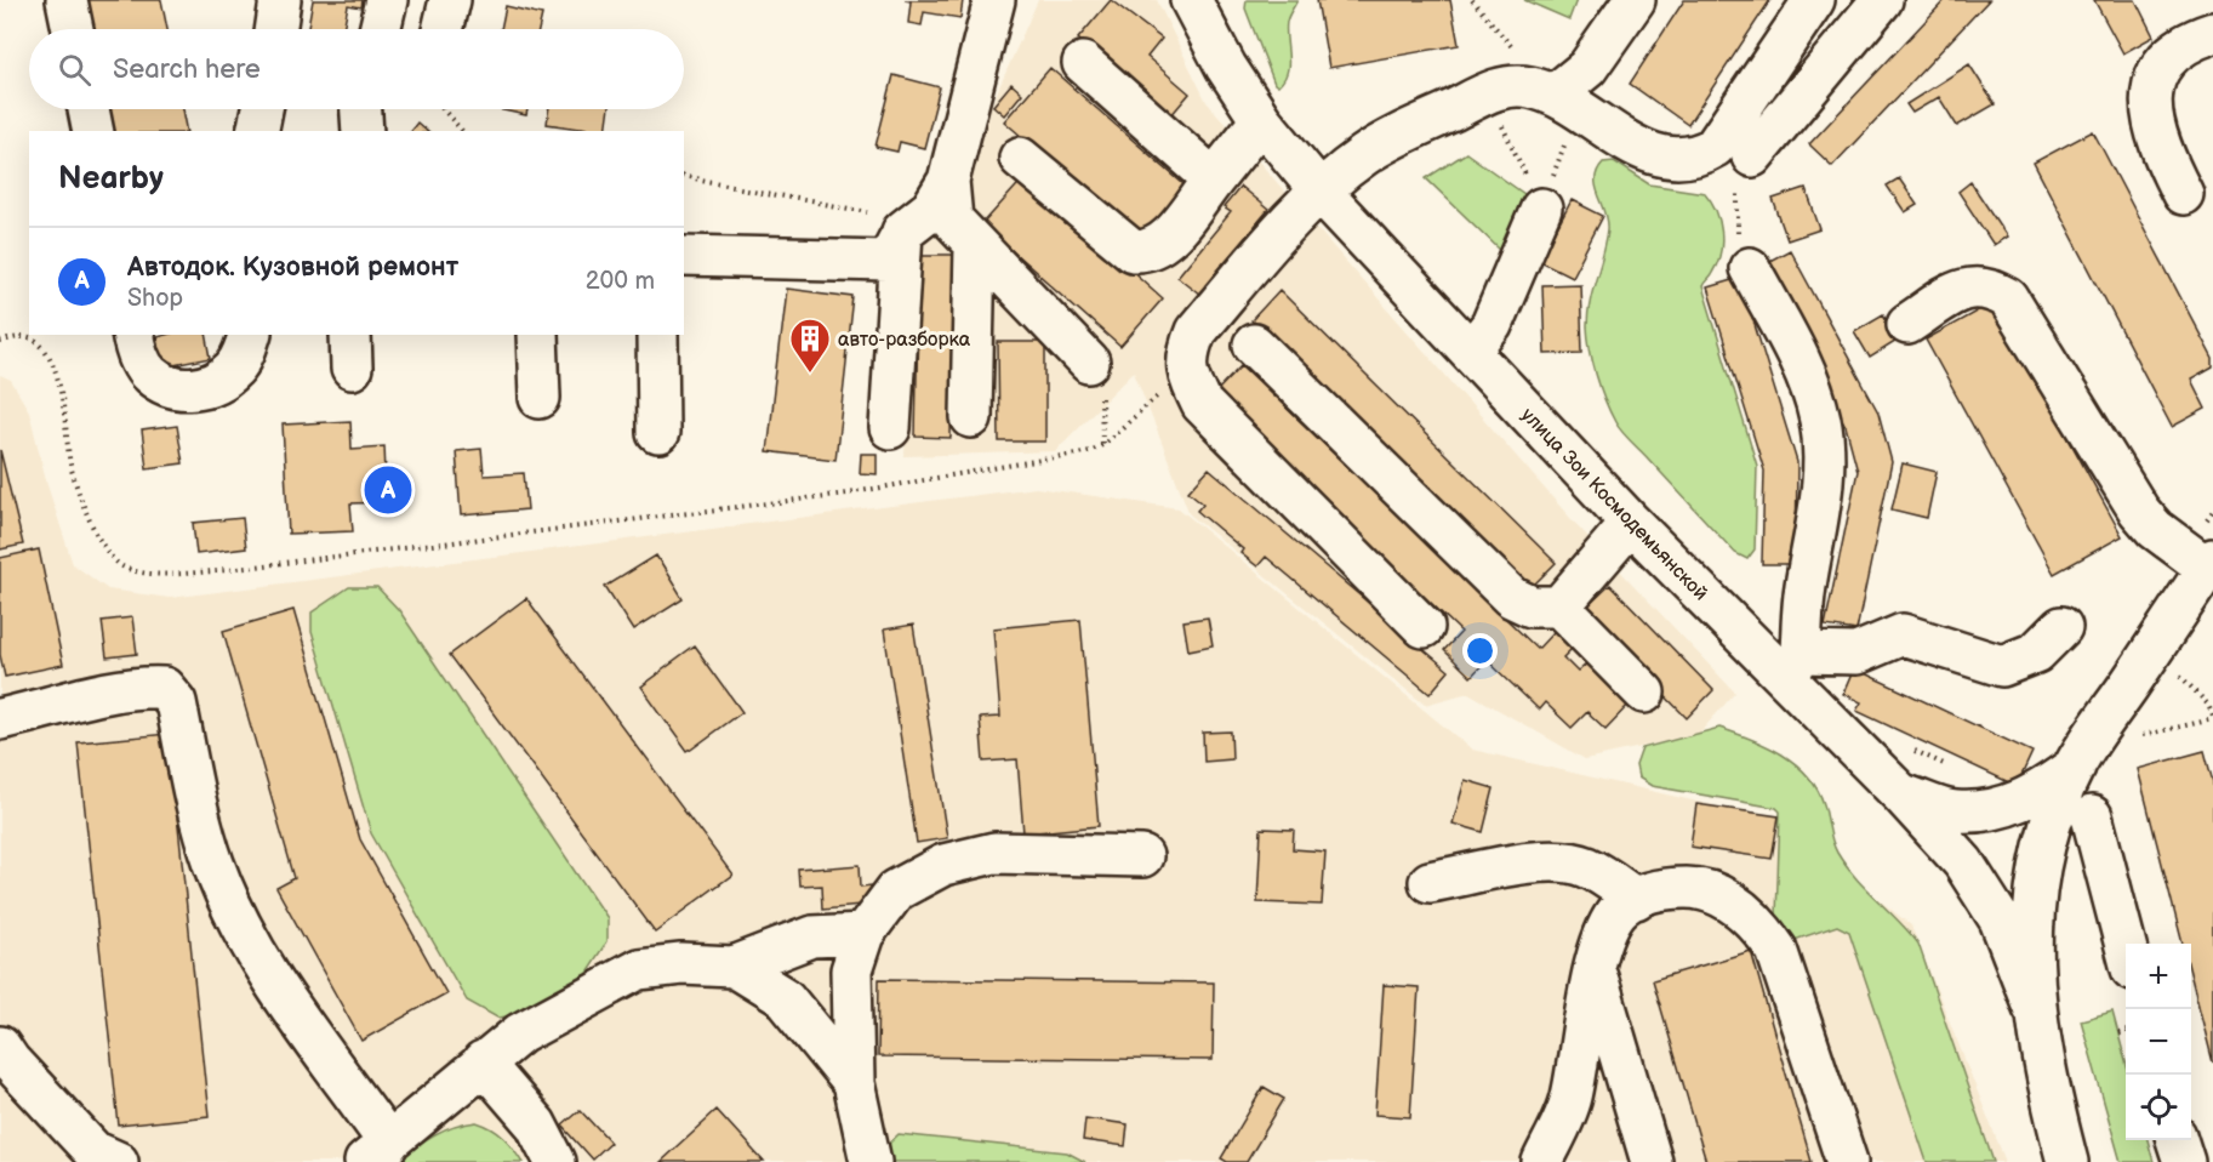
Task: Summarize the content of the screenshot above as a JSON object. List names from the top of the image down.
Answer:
{
  "streets": {
    "street": ["улица Зои Космодемьянской"]
  },
  "places": {
    "building": ["авто-разборка"]
  },
  "page": {
    "search": "Search here",
    "heading": "Nearby",
    "list": [
      {
        "mark": "A",
        "name": "Автодок. Кузовной ремонт",
        "note": "Shop",
        "value": "200 m"
      }
    ],
    "pins": "A",
    "map_buttons": ["+", "−"]
  }
}
